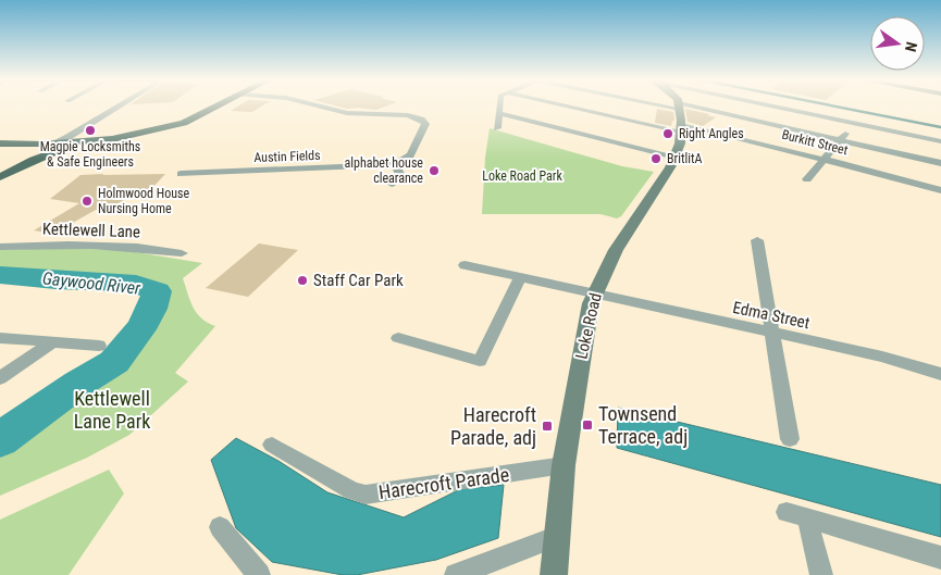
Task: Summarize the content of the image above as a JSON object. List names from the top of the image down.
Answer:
{
  "streets": {
    "street": [
      "Burkitt Street",
      "Austin Fields",
      "Kettlewell Lane",
      "Edma Street",
      "Loke Road",
      "Harecroft Parade"
    ]
  },
  "crossings": [
    ["Burkitt Street", "Loke Road"],
    ["Edma Street", "Loke Road"],
    ["Loke Road", "Harecroft Parade"]
  ],
  "water": ["Gaywood River"],
  "parks": ["Loke Road Park", "Kettlewell Lane Park"],
  "places": {
    "other": [
      "Magpie Locksmiths & Safe Engineers",
      "Right Angles",
      "BritlitA",
      "alphabet house clearance",
      "Holmwood House Nursing Home",
      "Staff Car Park"
    ],
    "transit": ["Townsend Terrace, adj", "Harecroft Parade, adj"]
  },
  "north": "right"
}
